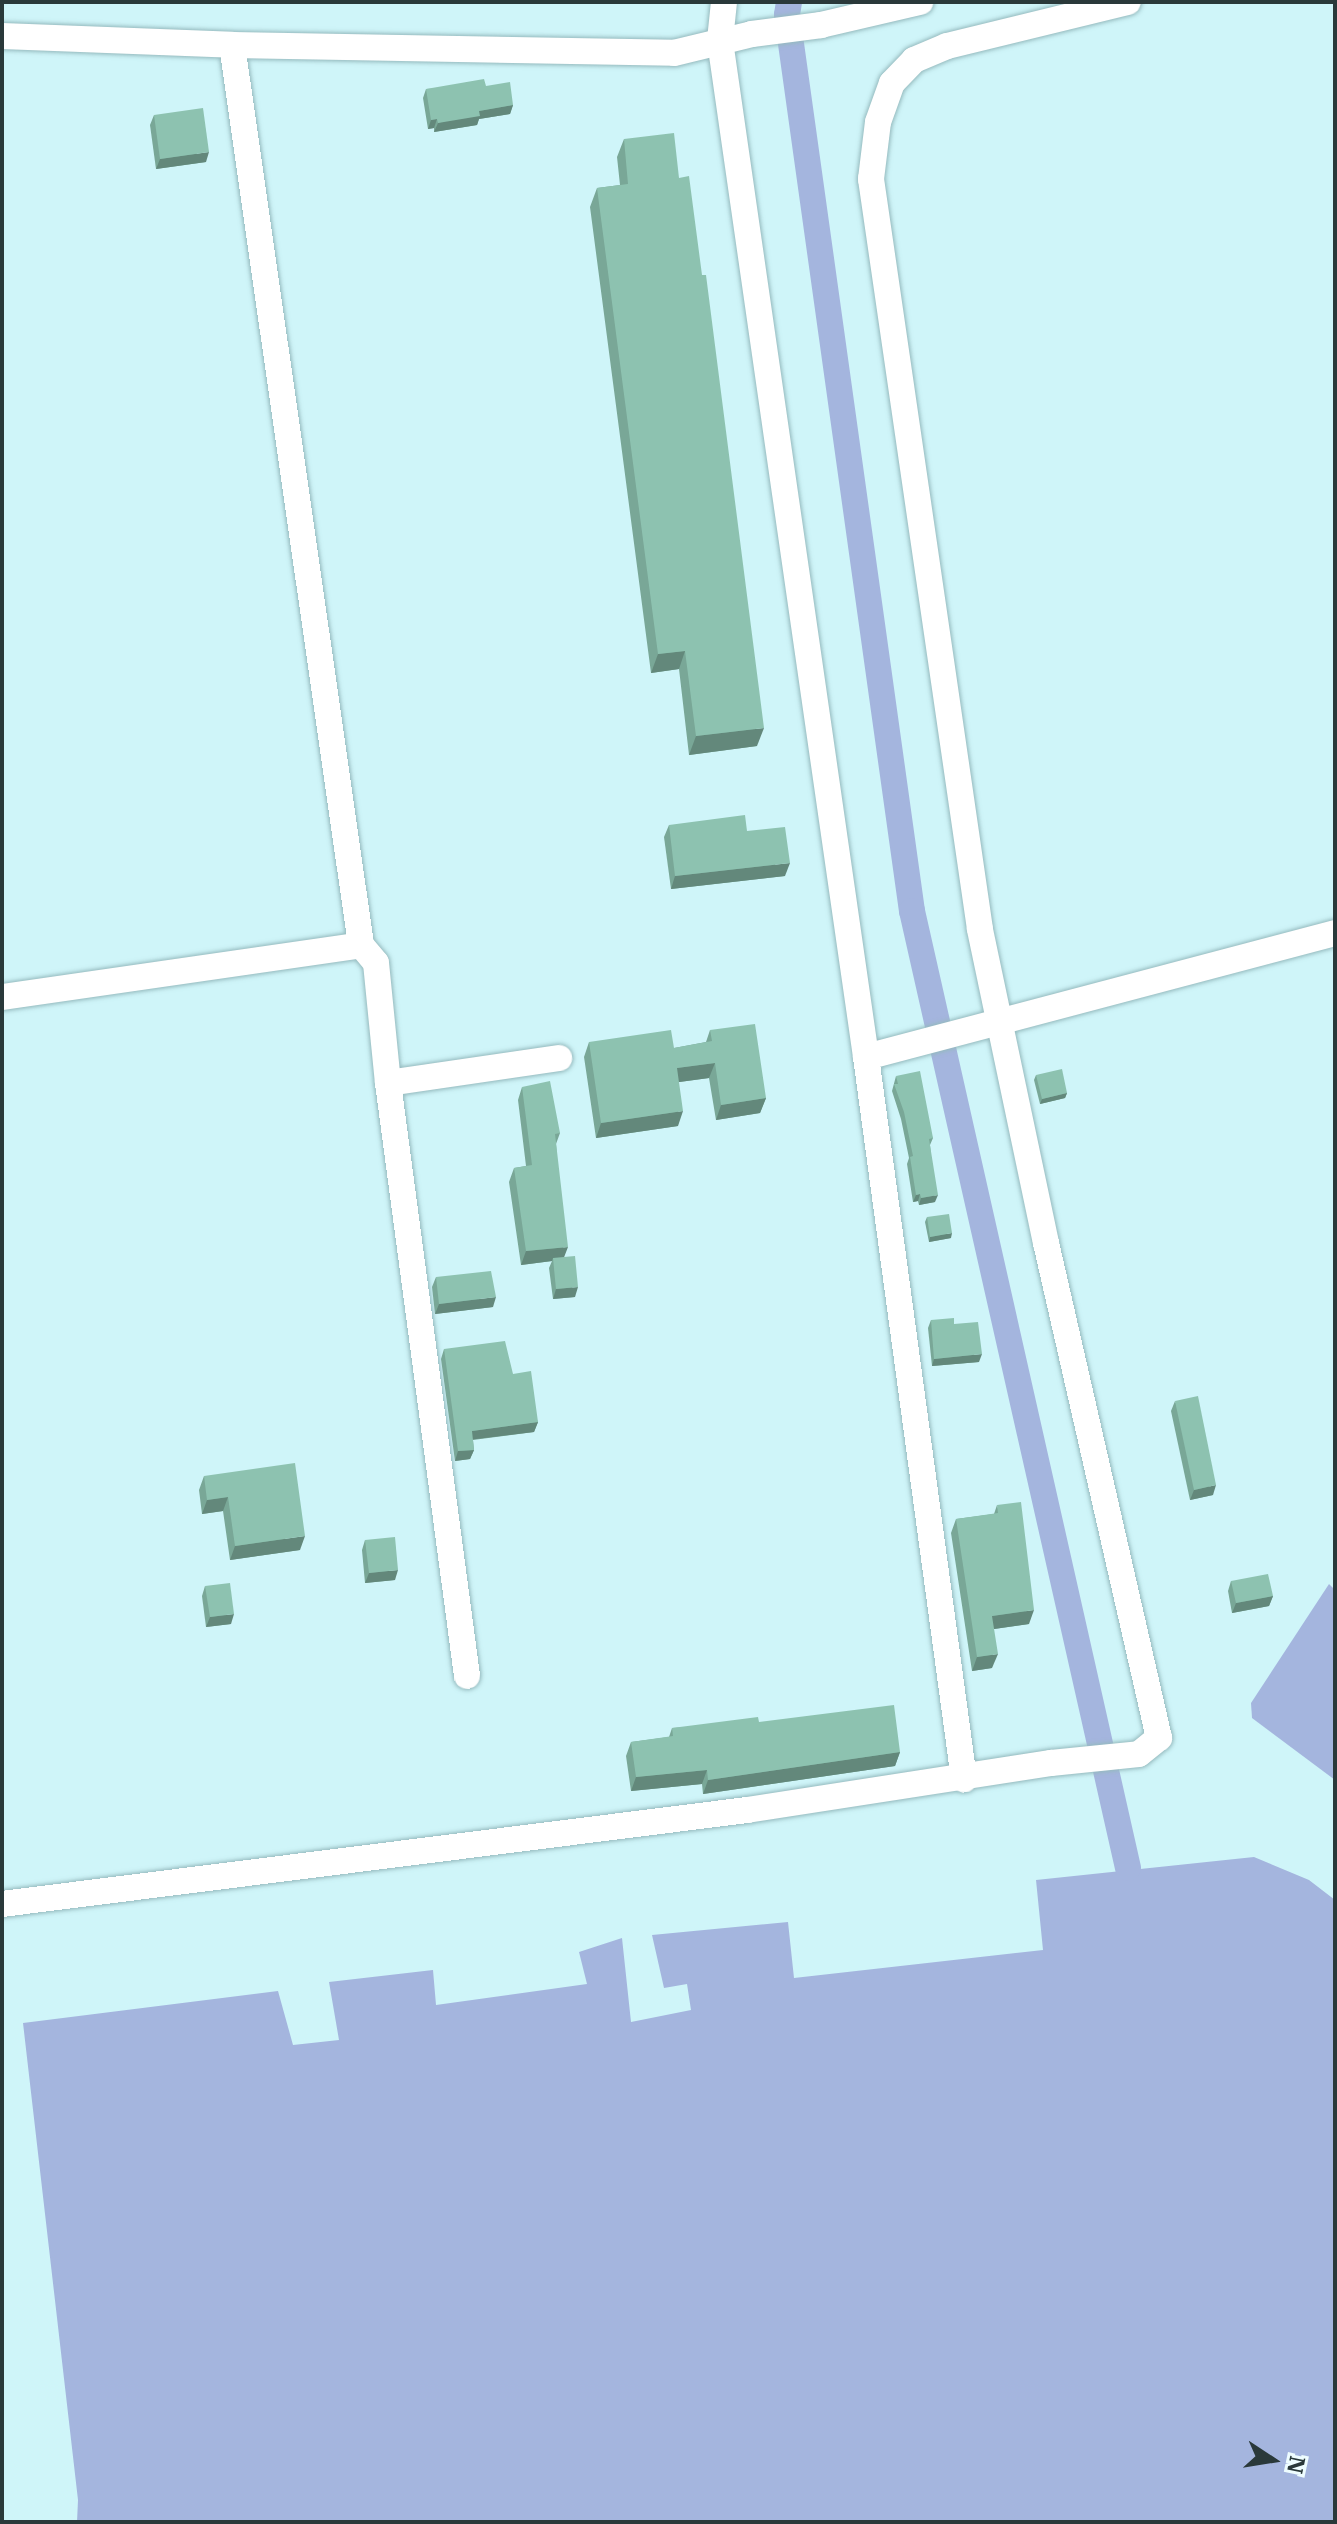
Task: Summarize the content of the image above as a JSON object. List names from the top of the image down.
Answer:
{
  "north": "right"
}
